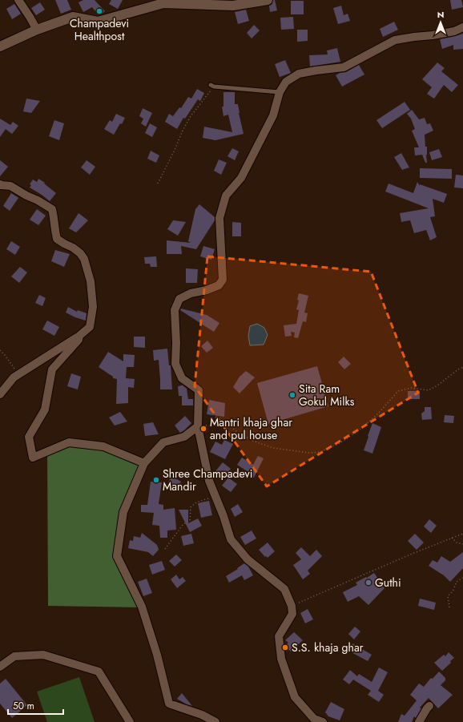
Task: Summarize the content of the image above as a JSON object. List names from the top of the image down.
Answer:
{
  "places": [
    "Champadevi Healthpost",
    "Sita Ram Gokul Milks",
    "Mantri khaja ghar and pul house",
    "Shree Champadevi Mandir",
    "Guthi",
    "S.S. khaja ghar"
  ],
  "scale_bar": "50 m",
  "north": "top"
}
